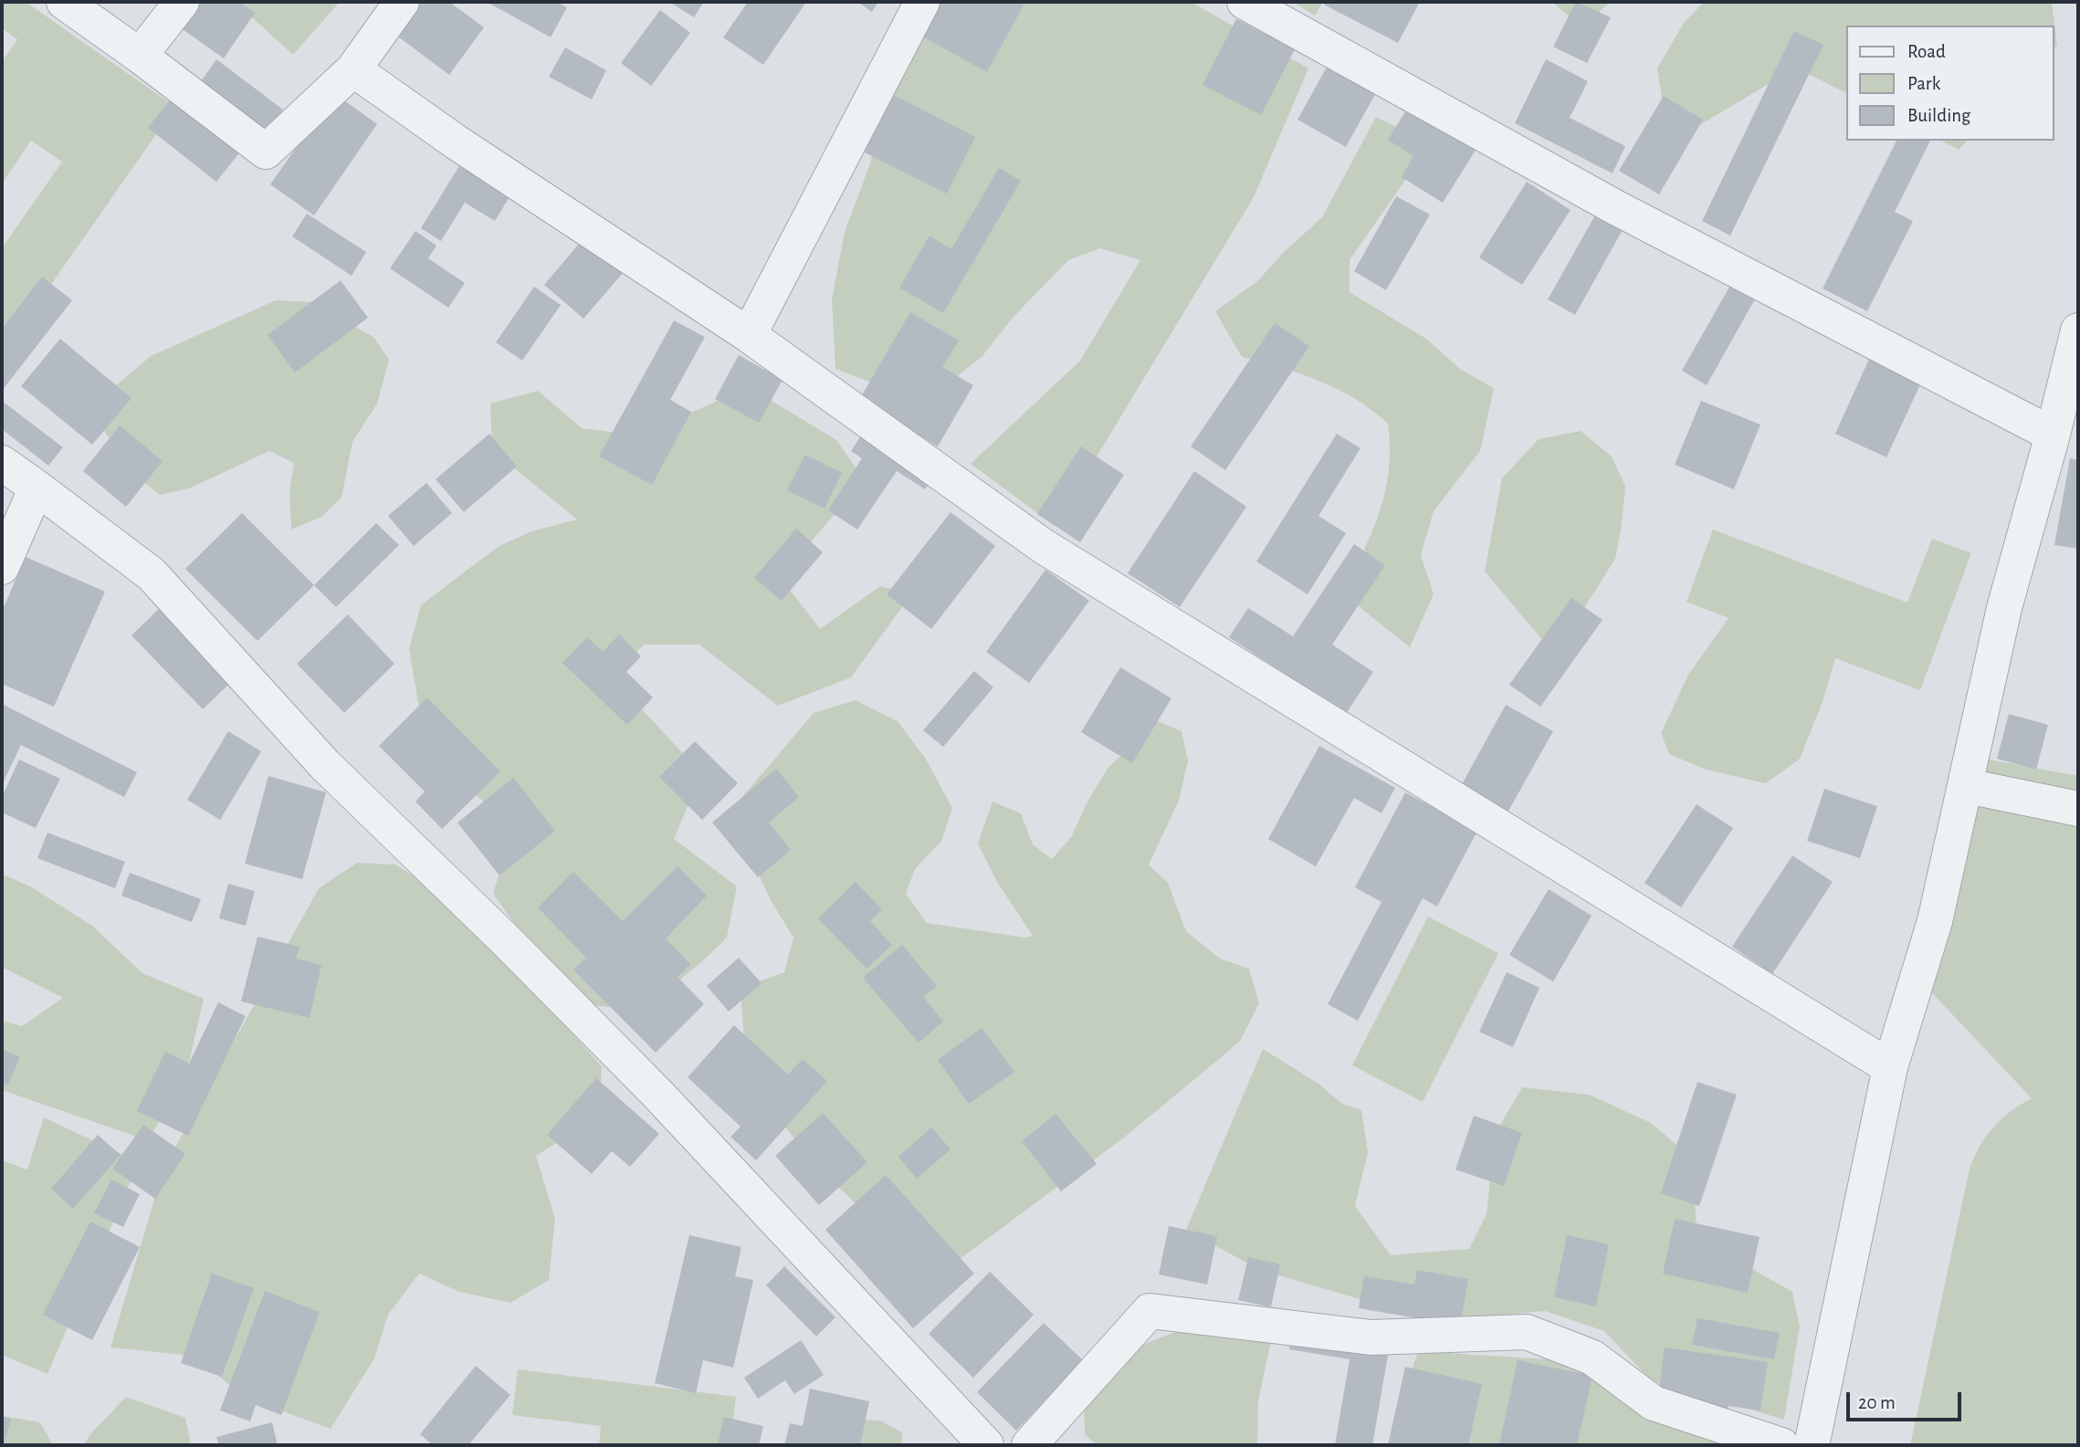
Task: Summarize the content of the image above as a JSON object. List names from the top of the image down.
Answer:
{
  "legend": ["Road", "Park", "Building"],
  "scale_bar": "20 m"
}
